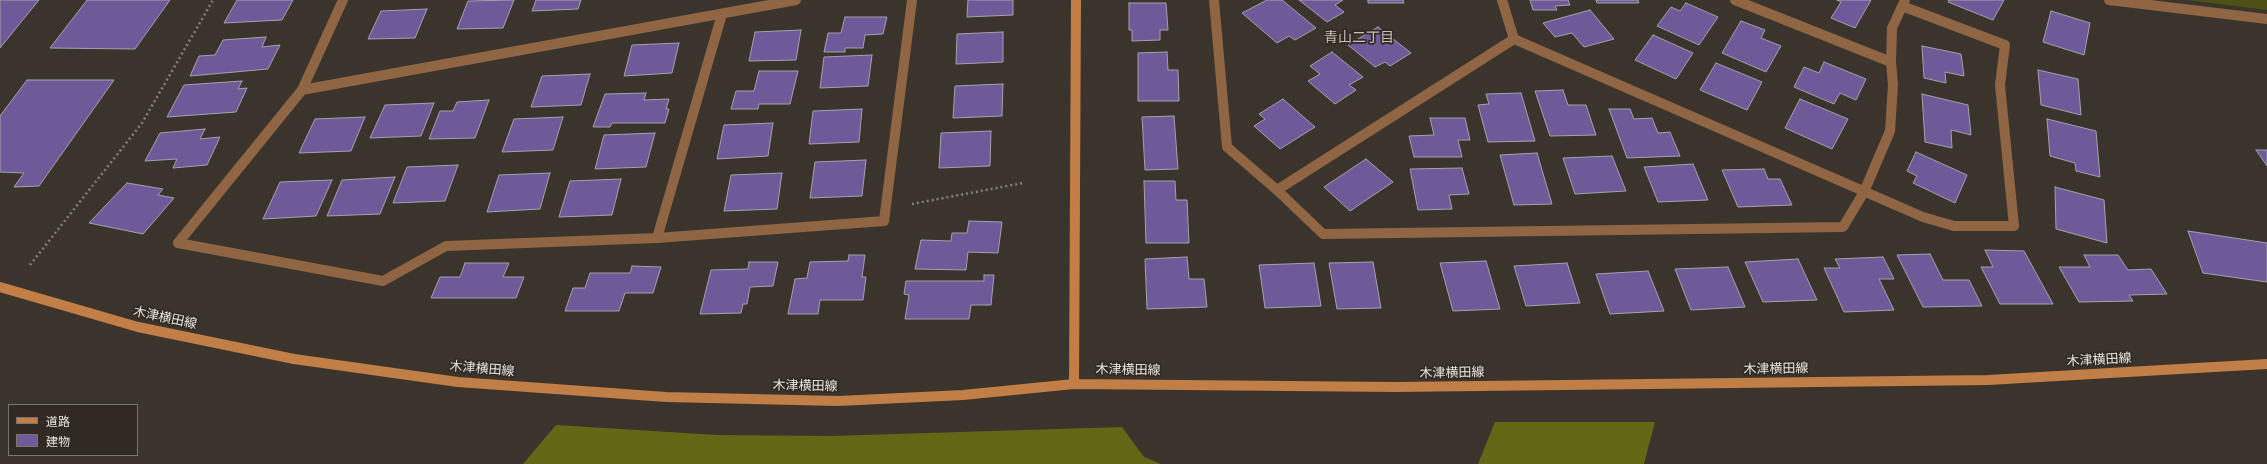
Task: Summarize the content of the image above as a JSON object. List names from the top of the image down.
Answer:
{
  "streets": {
    "main road": ["木津横田線"]
  },
  "districts": ["青山二丁目"],
  "legend": ["道路", "建物"]
}
